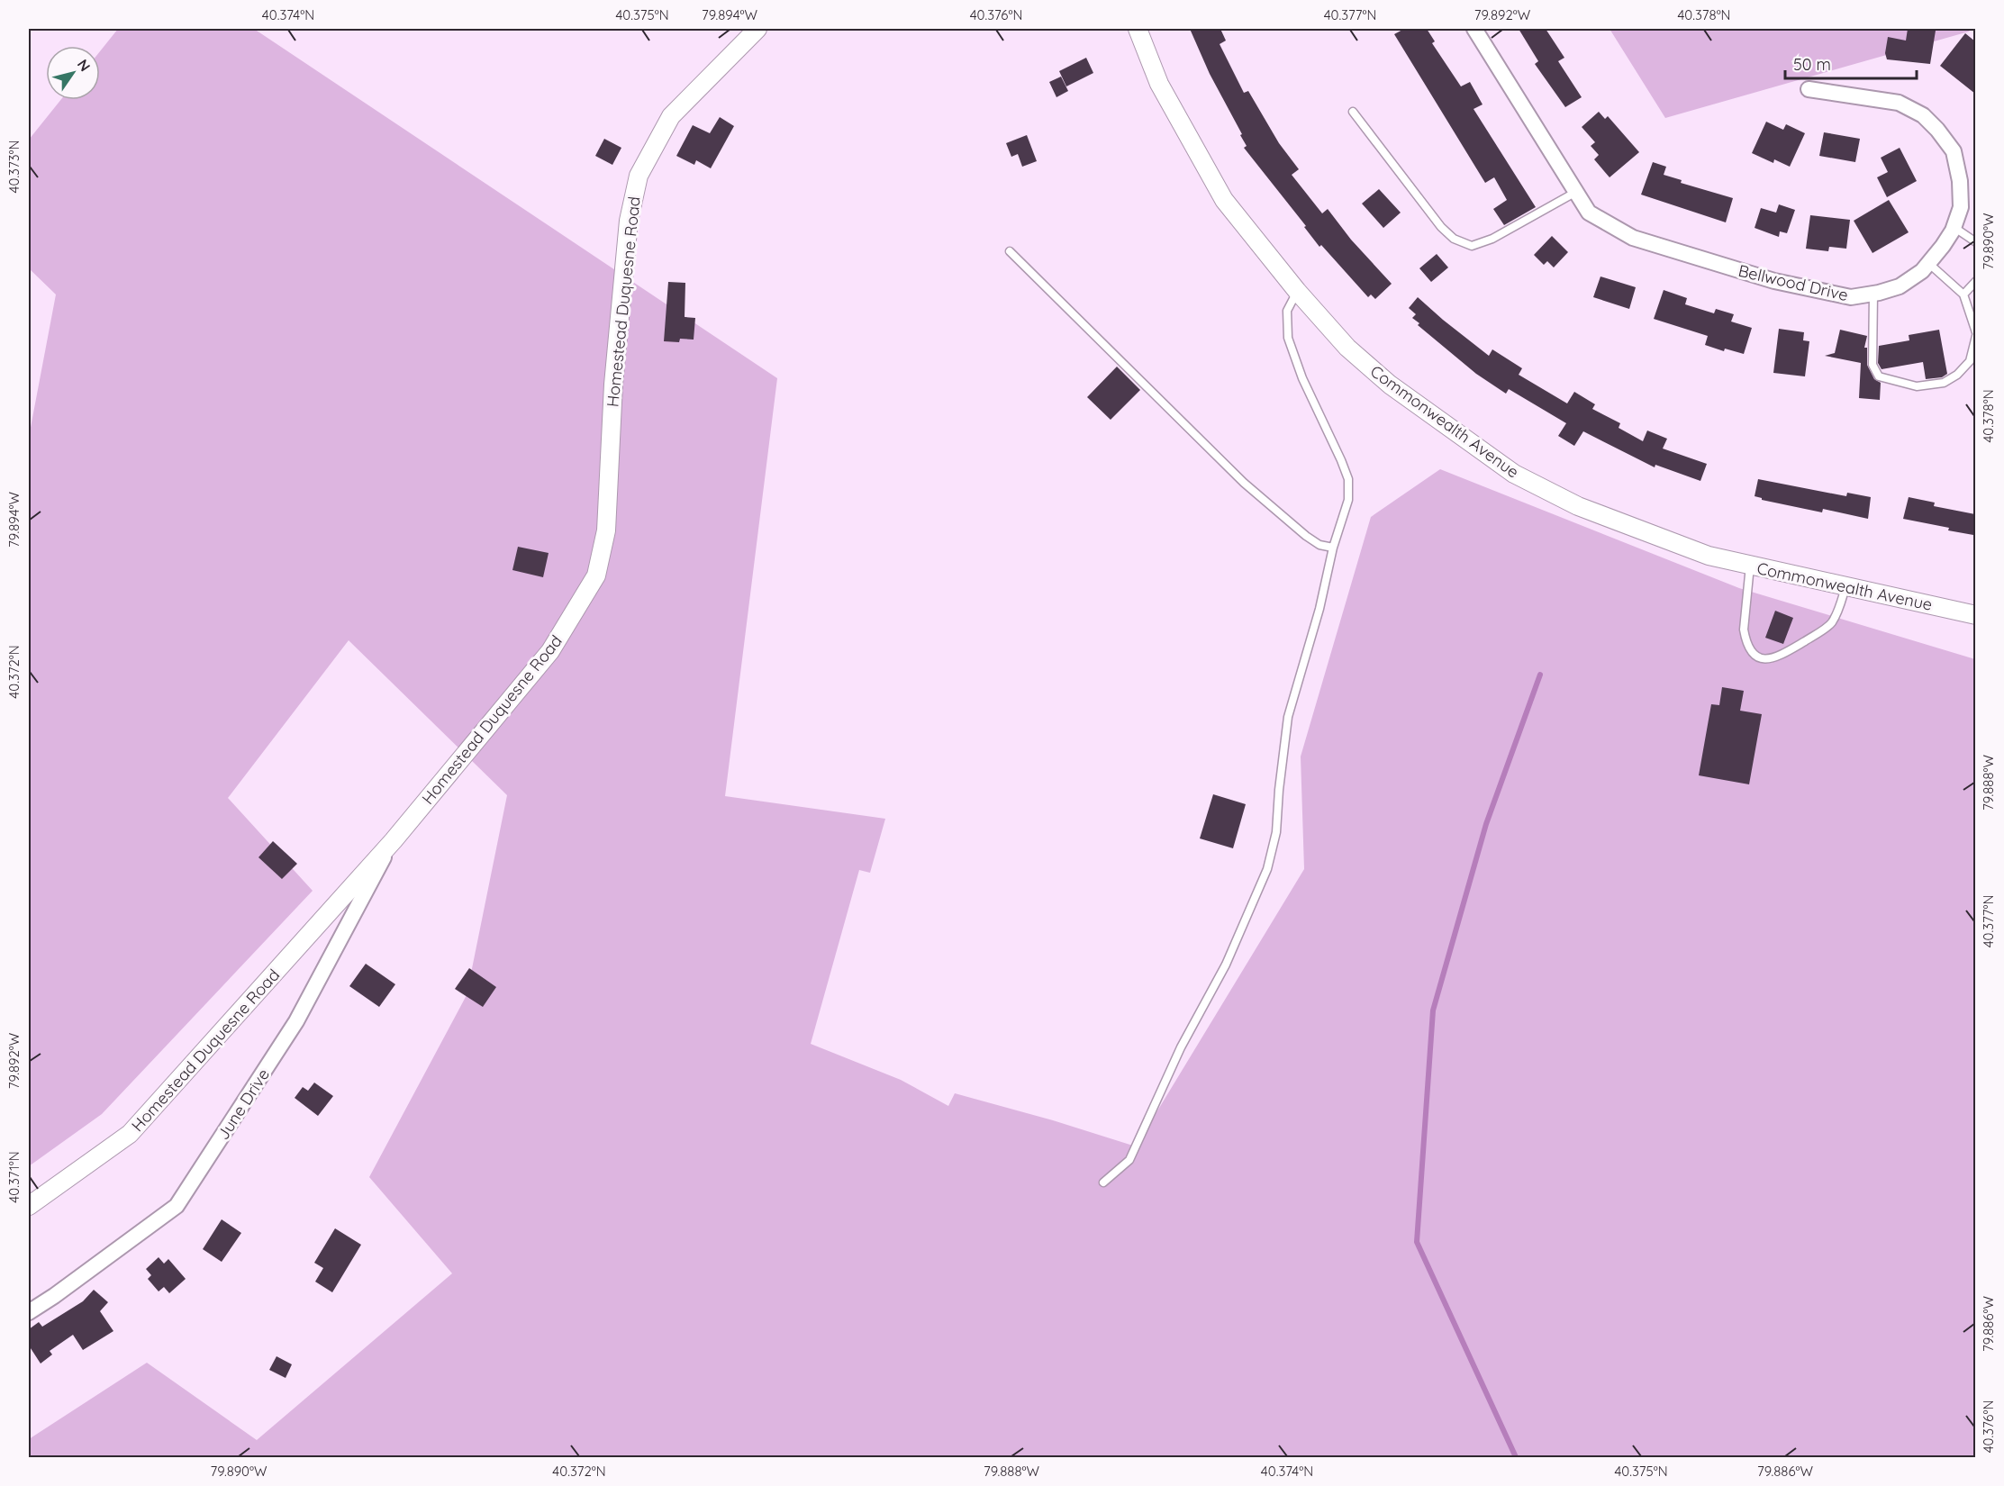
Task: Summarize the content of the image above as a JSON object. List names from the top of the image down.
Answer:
{
  "streets": {
    "street": [
      "Bellwood Drive",
      "Homestead Duquesne Road",
      "Commonwealth Avenue",
      "June Drive"
    ]
  },
  "crossings": [
    ["Homestead Duquesne Road", "June Drive"]
  ],
  "scale_bar": "50 m",
  "north": "top right",
  "coordinates": [
    "40.374°N",
    "40.375°N",
    "79.894°W",
    "40.376°N",
    "40.377°N",
    "79.892°W",
    "40.378°N",
    "40.373°N",
    "79.890°W",
    "40.372°N",
    "79.888°W",
    "40.371°N",
    "79.886°W"
  ]
}
